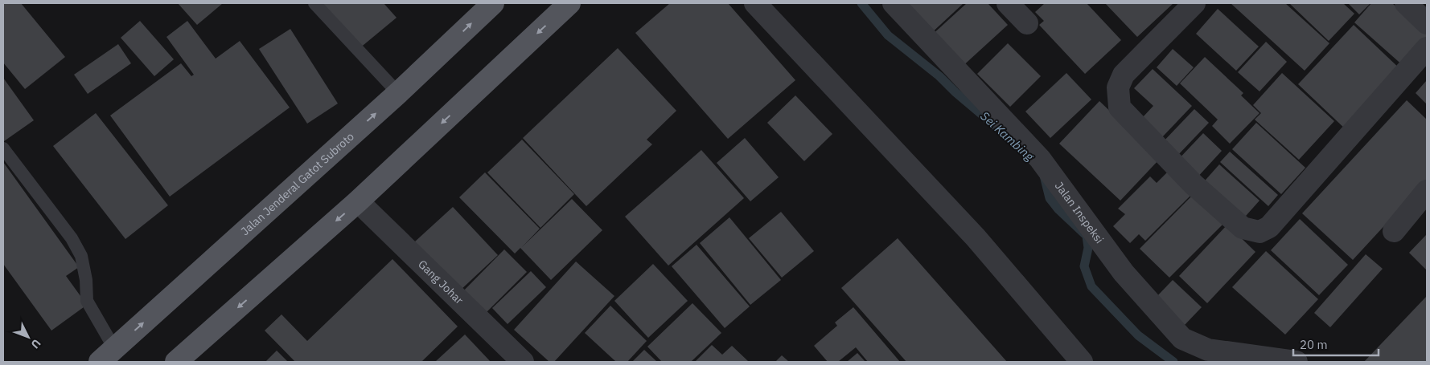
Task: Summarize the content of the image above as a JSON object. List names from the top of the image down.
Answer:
{
  "streets": {
    "main road": ["Jalan Jenderal Gatot Subroto"],
    "street": ["Jalan Inspeksi", "Gang Johar"]
  },
  "water": ["Sei Kambing"],
  "scale_bar": "20 m",
  "north": "bottom right"
}
